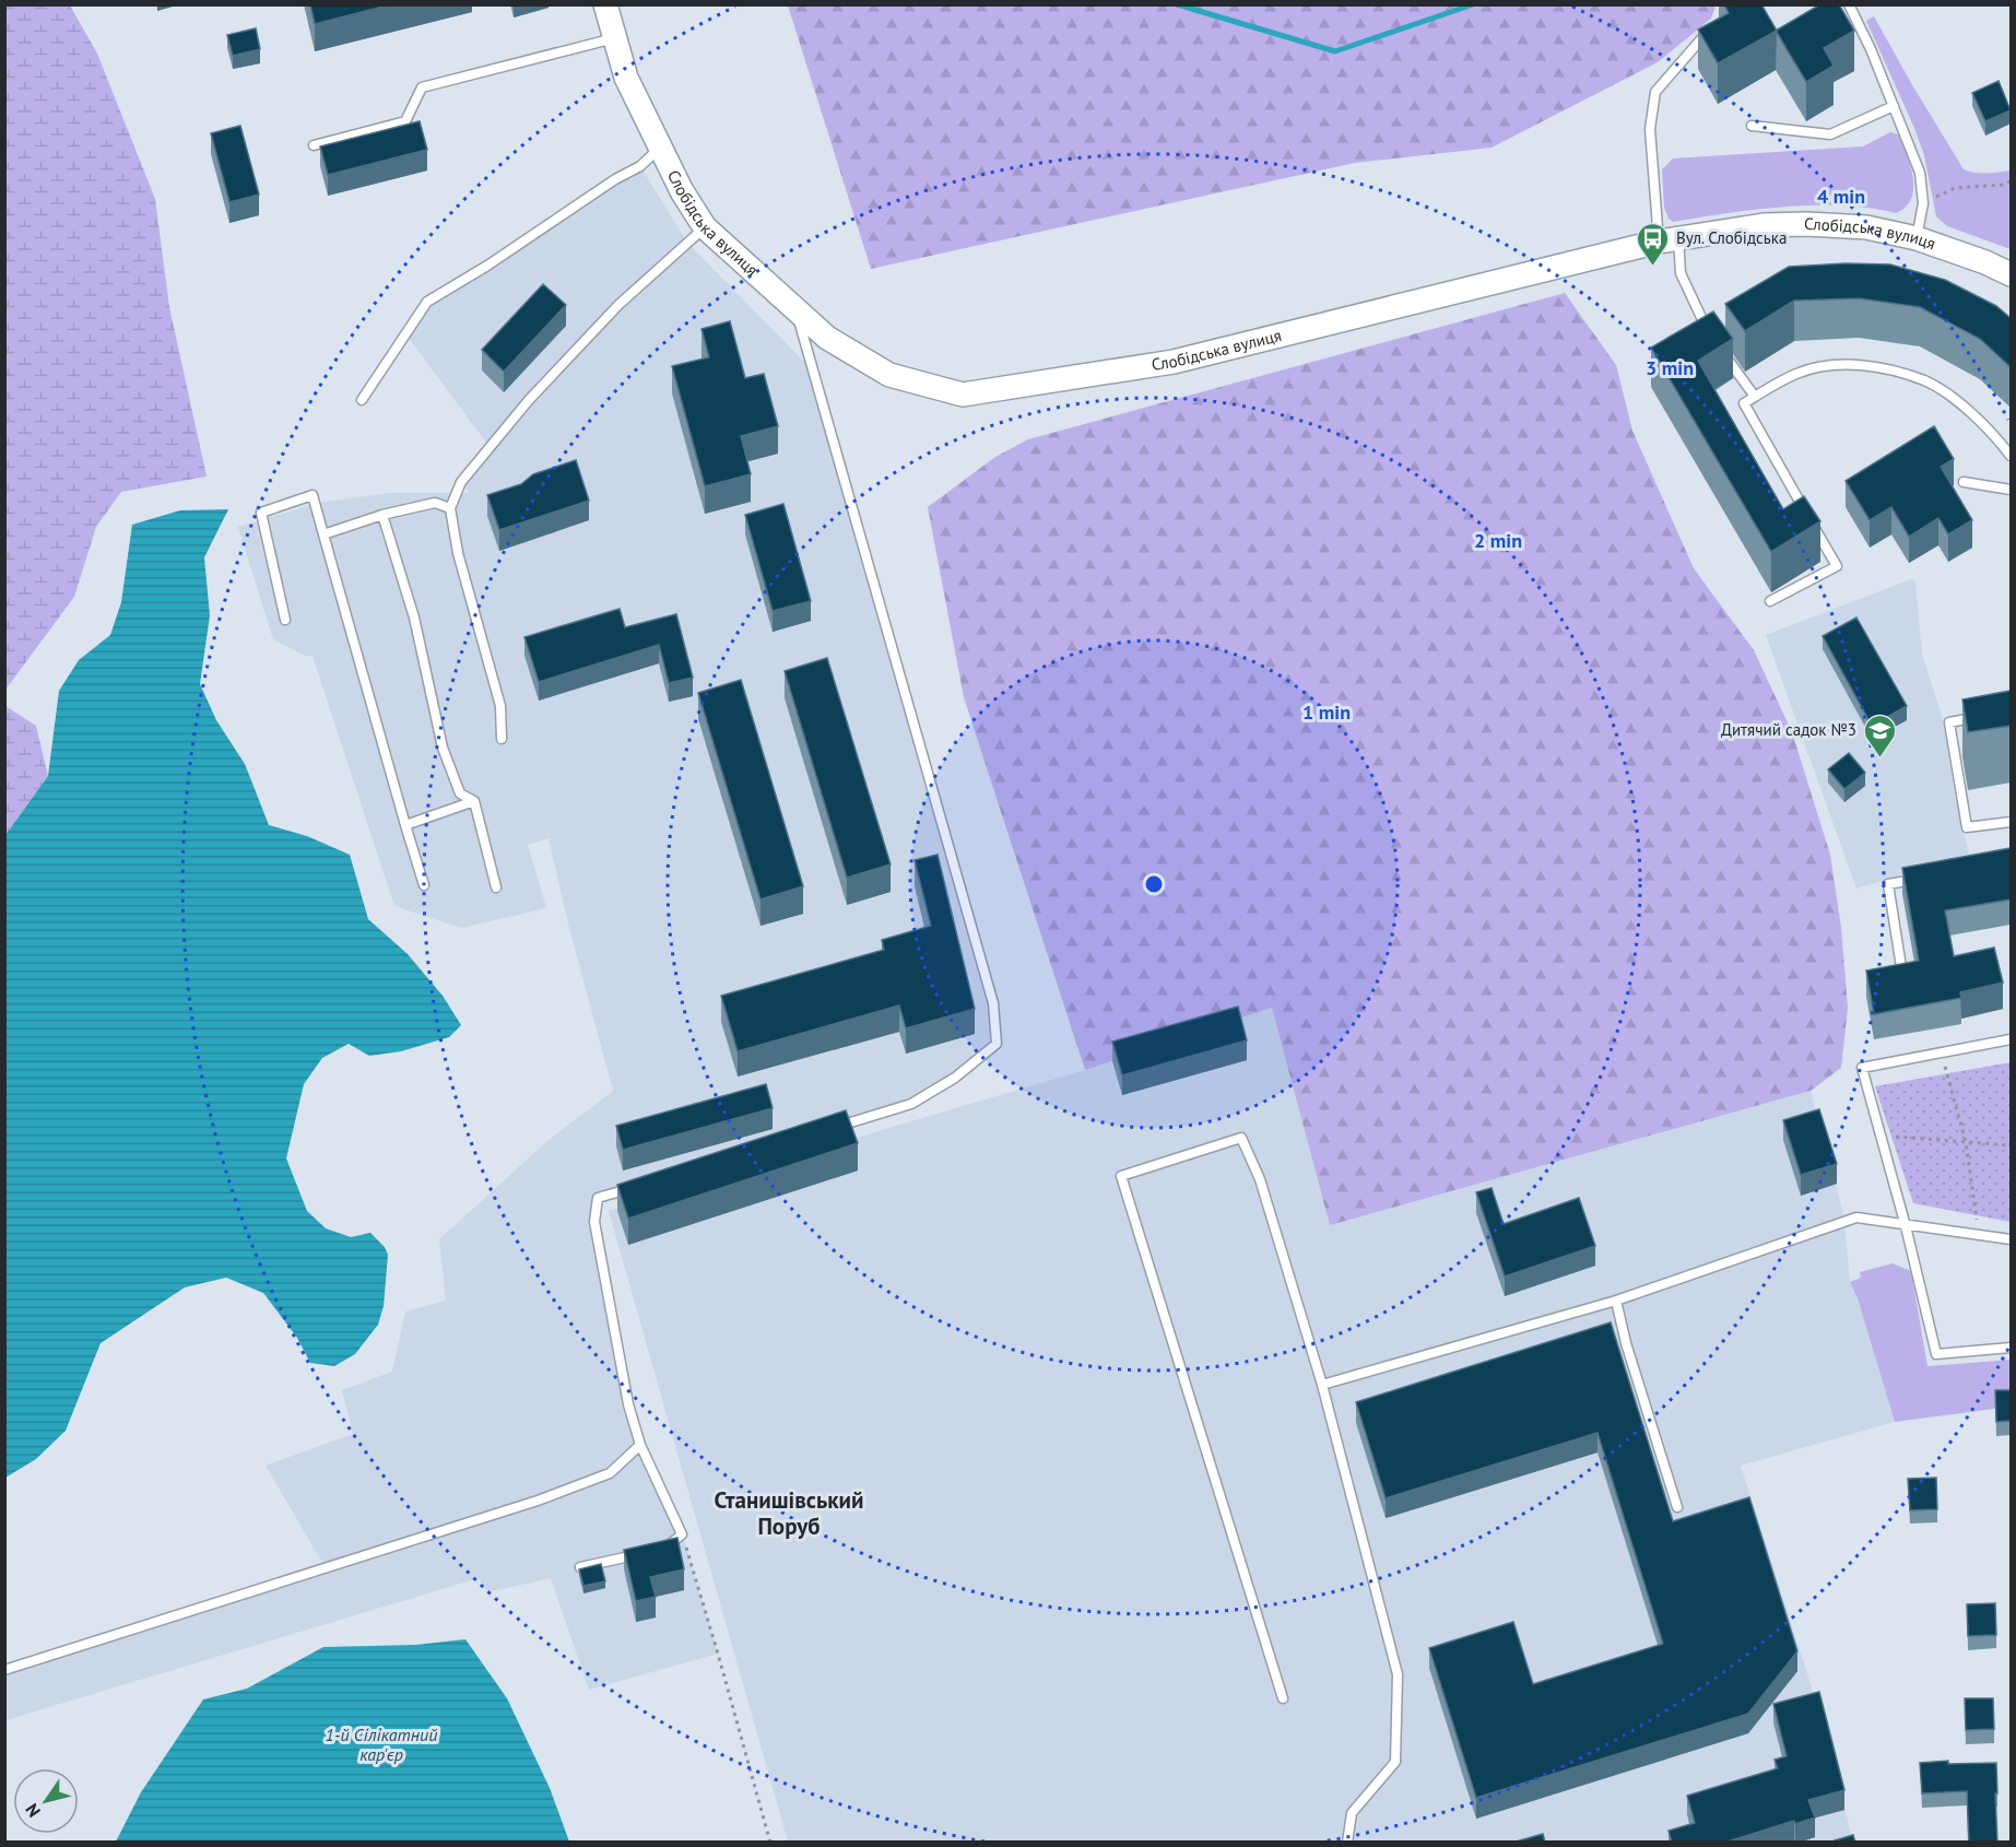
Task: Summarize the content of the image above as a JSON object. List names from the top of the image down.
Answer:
{
  "streets": {
    "street": ["Слобідська вулиця"]
  },
  "districts": ["Станишівський Поруб"],
  "water": ["1-й Сілікатний кар'єр"],
  "places": {
    "bus stop": ["Вул. Слобідська"],
    "school or university": ["Дитячий садок №3"]
  },
  "north": "bottom left",
  "rings": [
    "4 min",
    "3 min",
    "2 min",
    "1 min"
  ]
}
